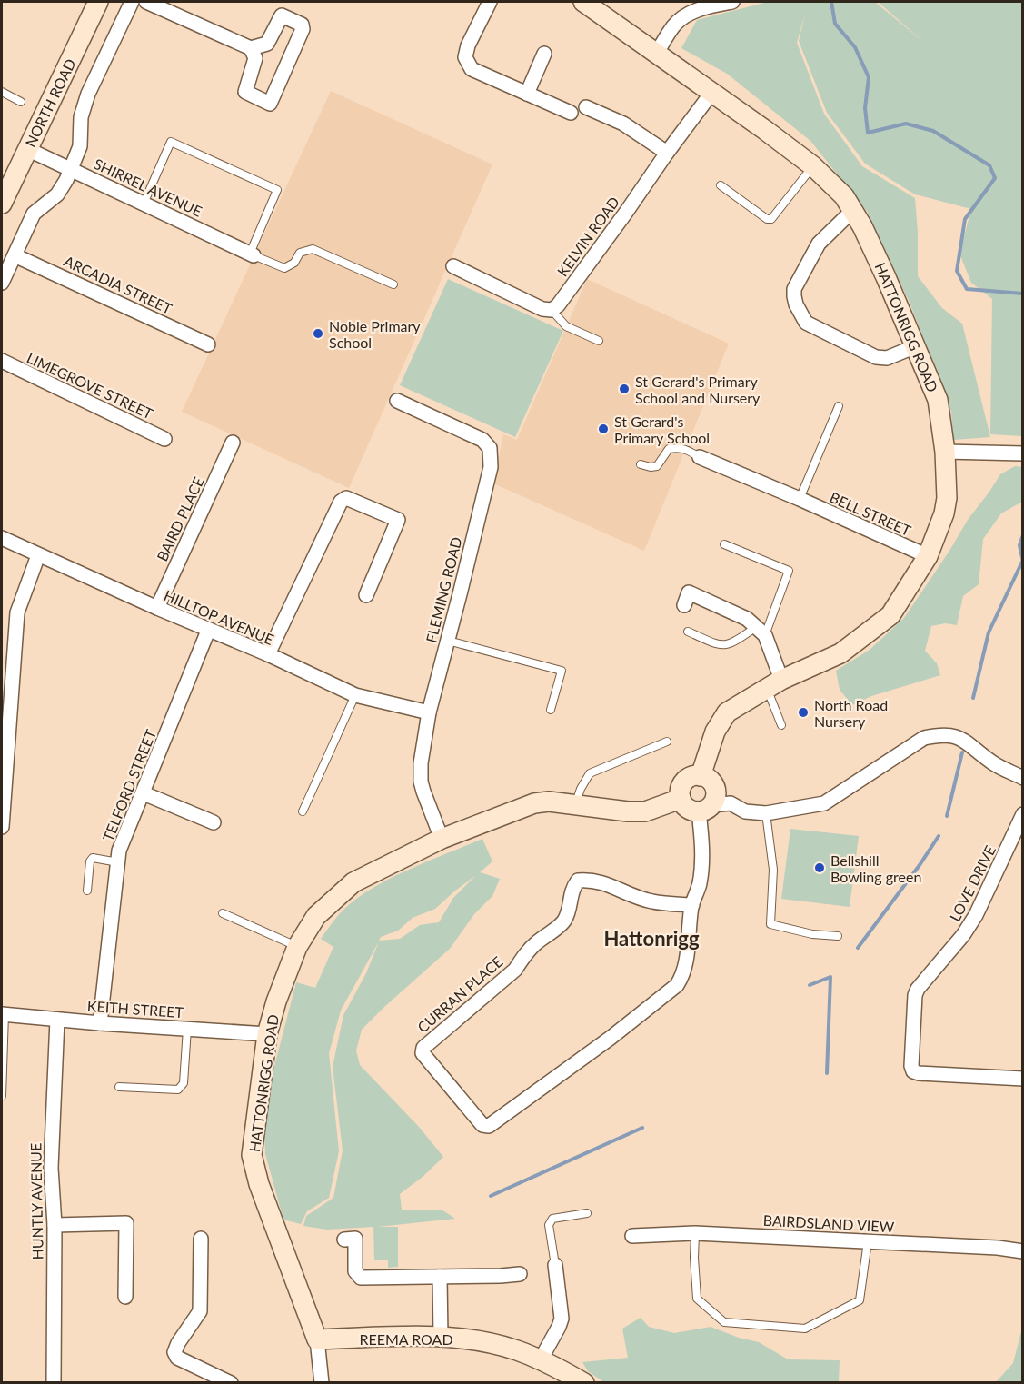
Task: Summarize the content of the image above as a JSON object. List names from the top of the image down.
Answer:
{
  "streets": {
    "street": [
      "NORTH ROAD",
      "SHIRREL AVENUE",
      "KELVIN ROAD",
      "ARCADIA STREET",
      "HATTONRIGG ROAD",
      "LIMEGROVE STREET",
      "BELL STREET",
      "BAIRD PLACE",
      "FLEMING ROAD",
      "HILLTOP AVENUE",
      "TELFORD STREET",
      "LOVE DRIVE",
      "CURRAN PLACE",
      "KEITH STREET",
      "HUNTLY AVENUE",
      "BAIRDSLAND VIEW",
      "REEMA ROAD"
    ]
  },
  "crossings": [
    ["NORTH ROAD", "SHIRREL AVENUE"],
    ["KELVIN ROAD", "HATTONRIGG ROAD"],
    ["HATTONRIGG ROAD", "BELL STREET"],
    ["HATTONRIGG ROAD", "FLEMING ROAD"],
    ["HATTONRIGG ROAD", "CURRAN PLACE"],
    ["HATTONRIGG ROAD", "KEITH STREET"],
    ["HATTONRIGG ROAD", "REEMA ROAD"],
    ["BAIRD PLACE", "HILLTOP AVENUE"],
    ["FLEMING ROAD", "HILLTOP AVENUE"],
    ["HILLTOP AVENUE", "TELFORD STREET"],
    ["TELFORD STREET", "KEITH STREET"],
    ["KEITH STREET", "HUNTLY AVENUE"]
  ],
  "districts": ["Hattonrigg"],
  "places": [
    "Noble Primary School",
    "St Gerard's Primary School and Nursery",
    "St Gerard's Primary School",
    "North Road Nursery",
    "Bellshill Bowling green"
  ]
}
